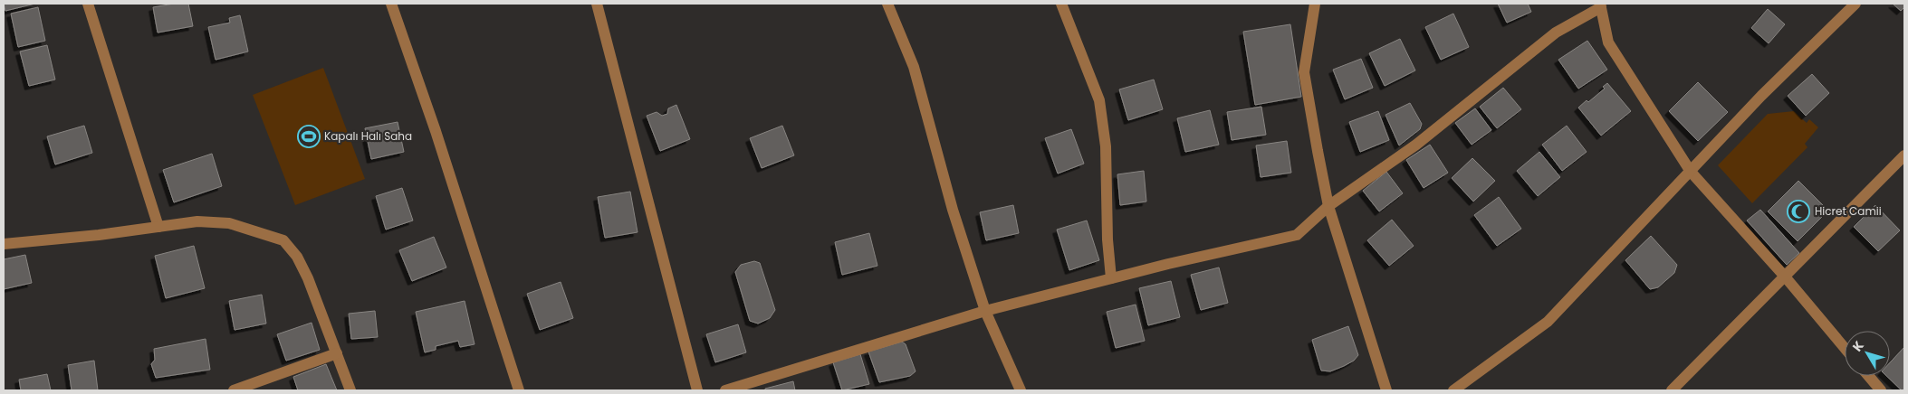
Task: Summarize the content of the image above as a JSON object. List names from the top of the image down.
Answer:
{
  "places": {
    "sports": ["Kapalı Halı Saha"],
    "mosque": ["Hicret Camii"]
  },
  "north": "top left"
}
